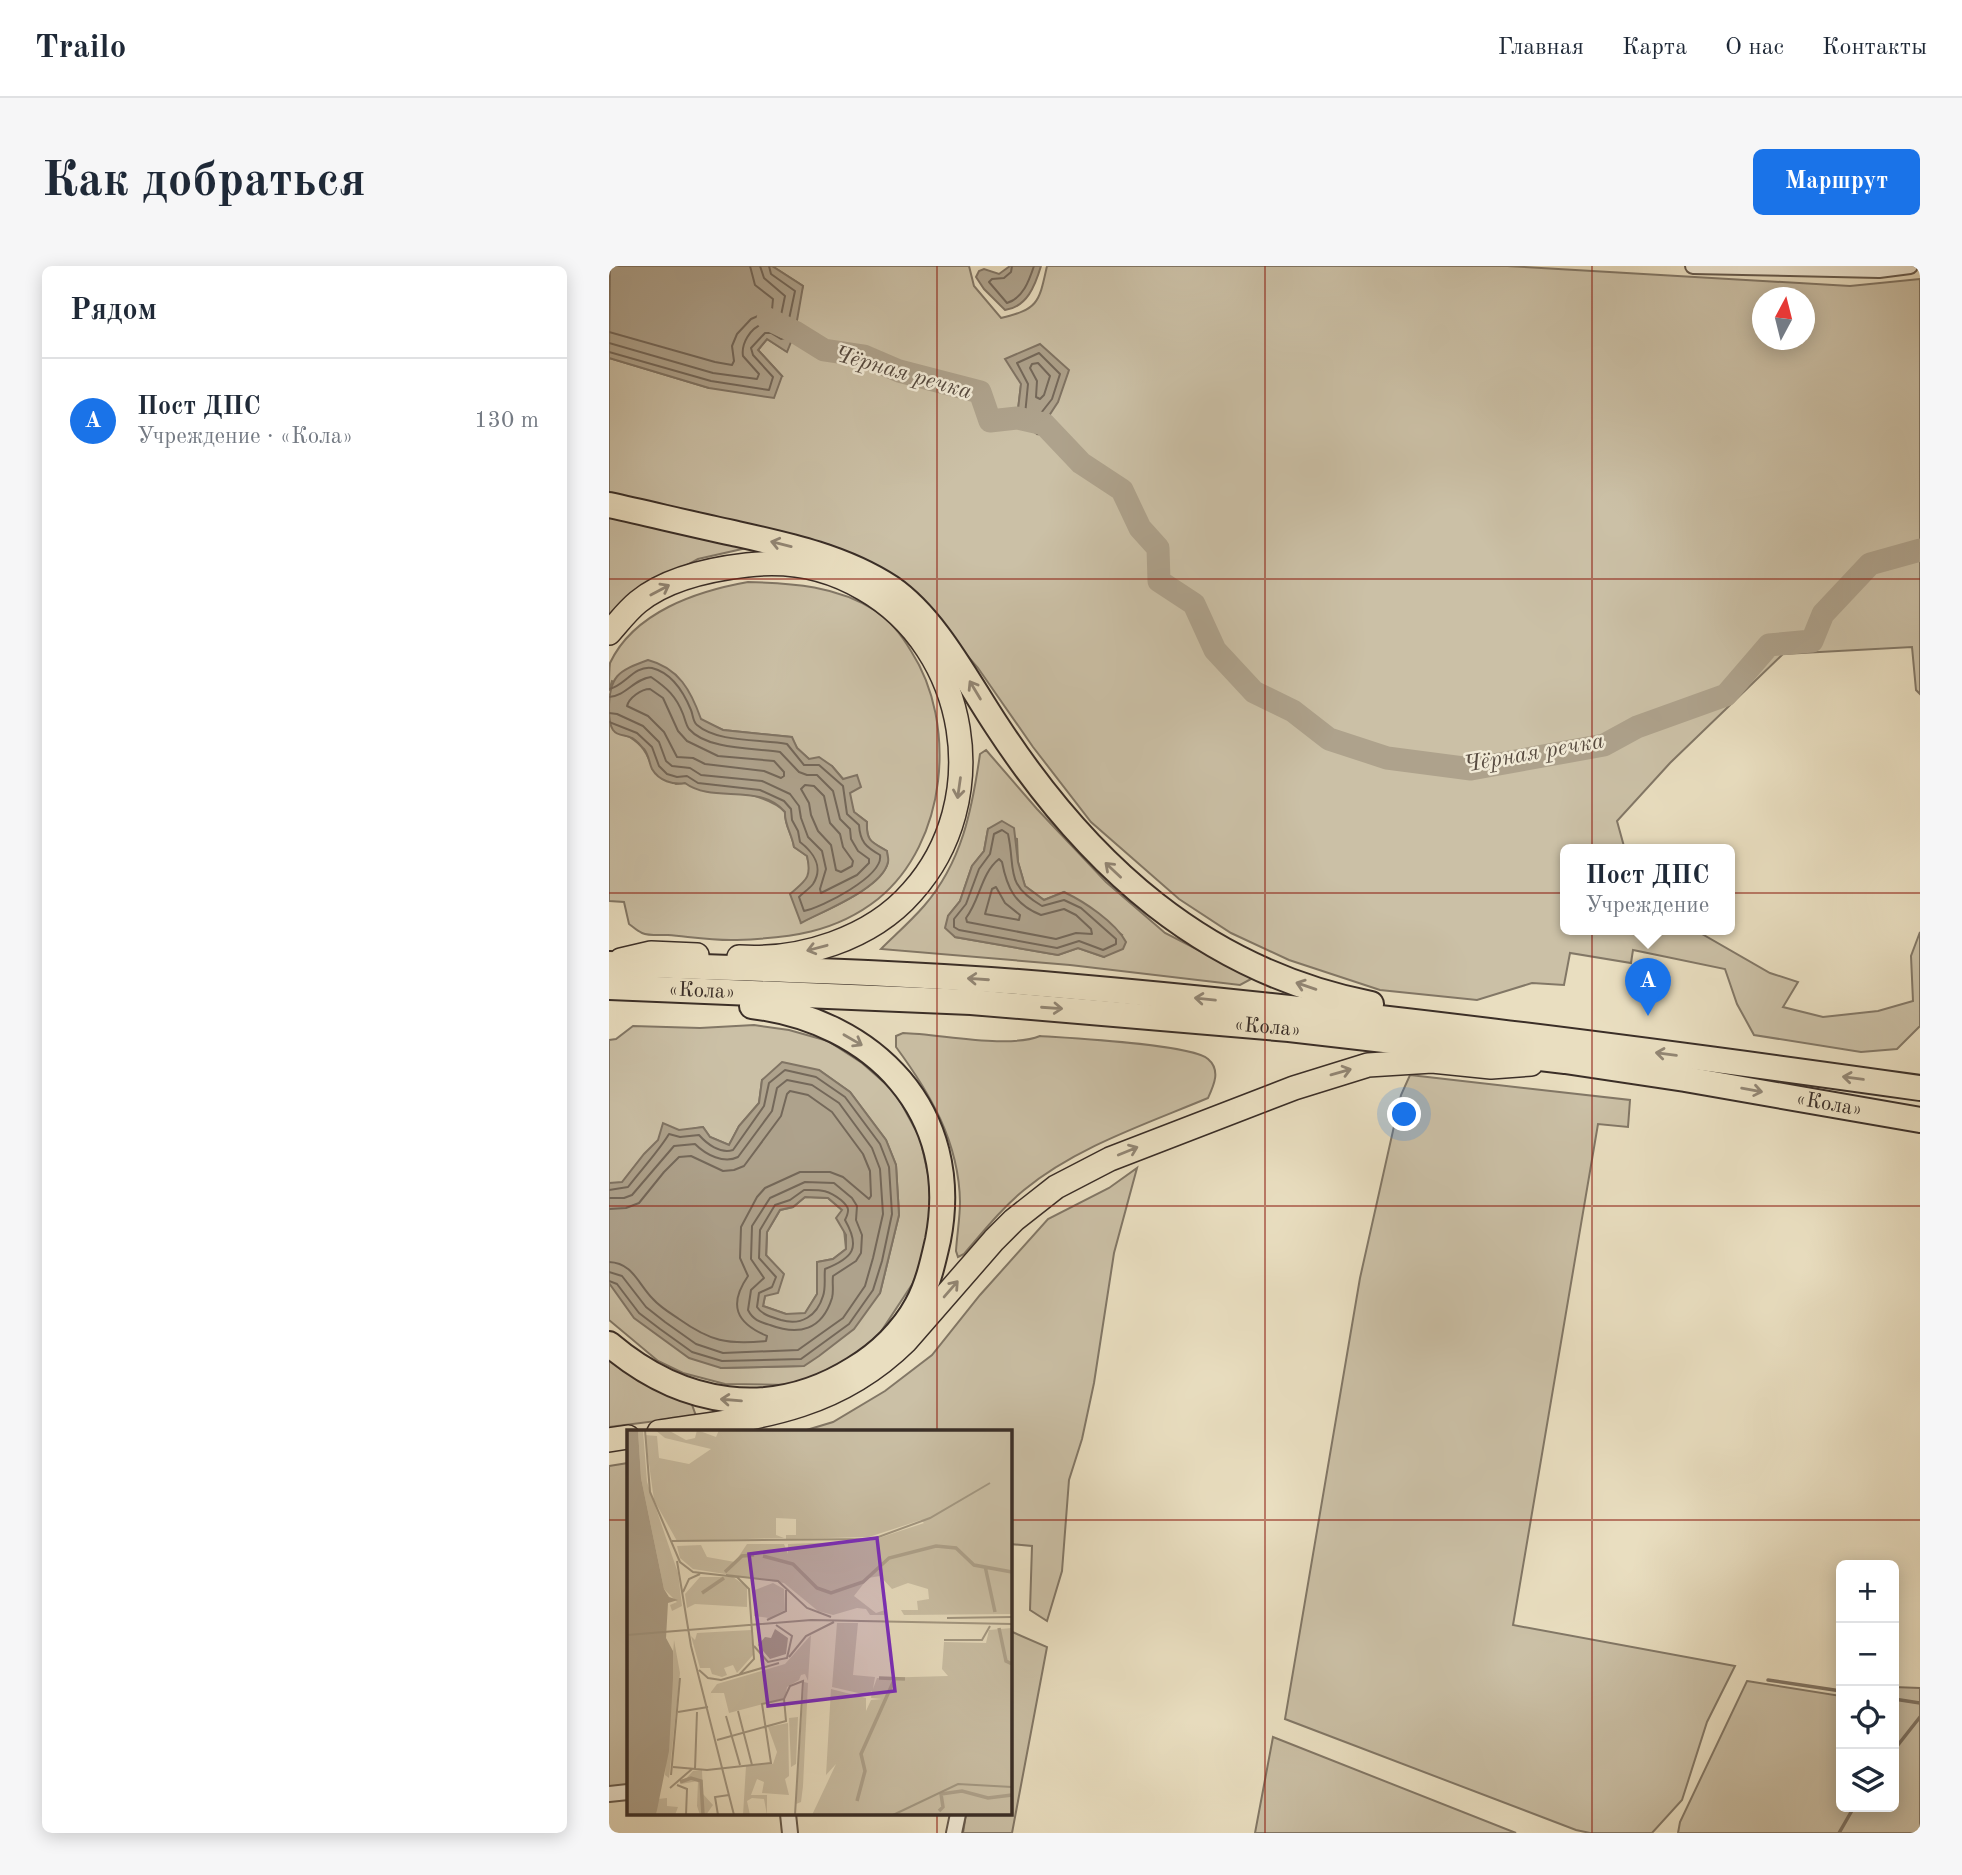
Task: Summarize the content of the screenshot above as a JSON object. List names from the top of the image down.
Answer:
{
  "streets": {
    "highway": ["«Кола»"]
  },
  "water": ["Чёрная речка"],
  "north": "top",
  "page": {
    "header": "Trailo",
    "nav": [
      "Главная",
      "Карта",
      "О нас",
      "Контакты"
    ],
    "buttons": "Маршрут",
    "title": "Как добраться",
    "heading": "Рядом",
    "list": [
      {
        "mark": "A",
        "name": "Пост ДПС",
        "note": "Учреждение · «Кола»",
        "value": "130 m"
      }
    ],
    "popup": ["Пост ДПС", "Учреждение"],
    "pins": "A",
    "map_buttons": ["+", "−"]
  }
}
